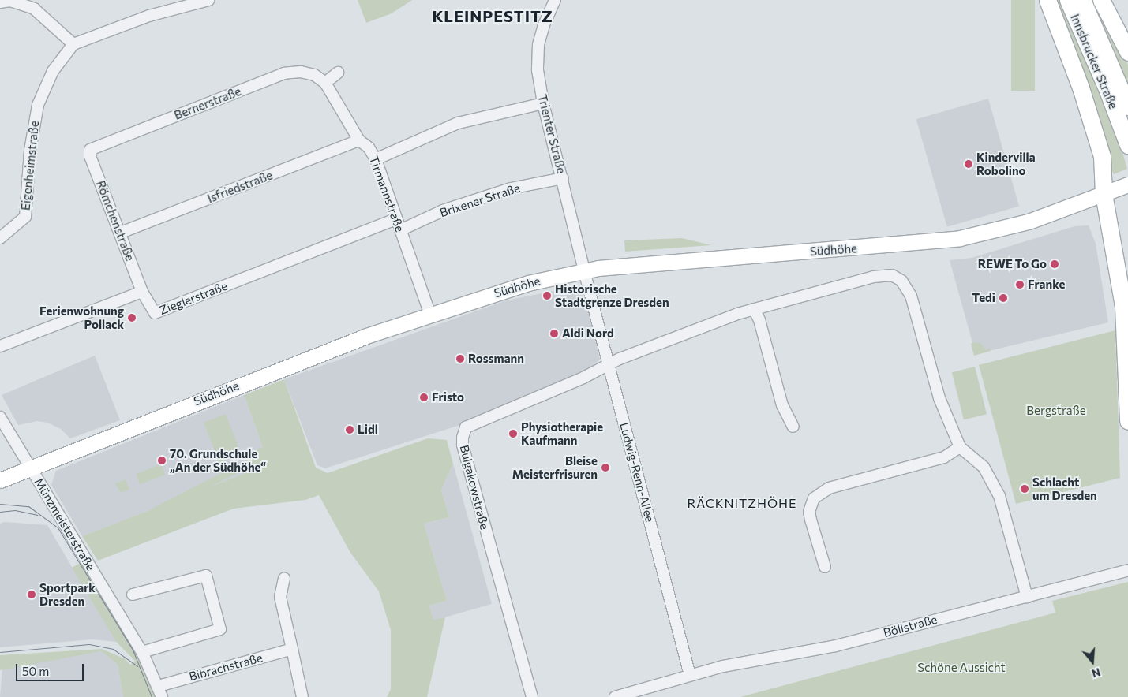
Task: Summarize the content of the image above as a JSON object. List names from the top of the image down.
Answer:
{
  "streets": {
    "main road": ["Innsbrucker Straße"],
    "street": [
      "Bernerstraße",
      "Trienter Straße",
      "Eigenheimstraße",
      "Isfriedstraße",
      "Tirmannstraße",
      "Brixener Straße",
      "Römchenstraße",
      "Südhöhe",
      "Zieglerstraße",
      "Ludwig-Renn-Allee",
      "Bulgakowstraße",
      "Münzmeisterstraße",
      "Böllstraße",
      "Bibrachstraße"
    ]
  },
  "crossings": [
    ["Bernerstraße", "Tirmannstraße"],
    ["Bernerstraße", "Römchenstraße"],
    ["Trienter Straße", "Brixener Straße"],
    ["Trienter Straße", "Südhöhe"],
    ["Trienter Straße", "Ludwig-Renn-Allee"],
    ["Isfriedstraße", "Tirmannstraße"],
    ["Isfriedstraße", "Römchenstraße"],
    ["Tirmannstraße", "Brixener Straße"],
    ["Tirmannstraße", "Südhöhe"],
    ["Tirmannstraße", "Zieglerstraße"],
    ["Römchenstraße", "Zieglerstraße"],
    ["Südhöhe", "Ludwig-Renn-Allee"],
    ["Südhöhe", "Münzmeisterstraße"],
    ["Ludwig-Renn-Allee", "Bulgakowstraße"],
    ["Ludwig-Renn-Allee", "Böllstraße"],
    ["Münzmeisterstraße", "Bibrachstraße"]
  ],
  "districts": ["KLEINPESTITZ", "RÄCKNITZHÖHE"],
  "parks": ["Bergstraße", "Schöne Aussicht"],
  "places": [
    "Kindervilla Robolino",
    "REWE To Go",
    "Franke",
    "Historische Stadtgrenze Dresden",
    "Tedi",
    "Ferienwohnung Pollack",
    "Aldi Nord",
    "Rossmann",
    "Fristo",
    "Lidl",
    "Physiotherapie Kaufmann",
    "70. Grundschule „An der Südhöhe“",
    "Bleise Meisterfrisuren",
    "Schlacht um Dresden",
    "Sportpark Dresden"
  ],
  "scale_bar": "50 m",
  "north": "bottom"
}
